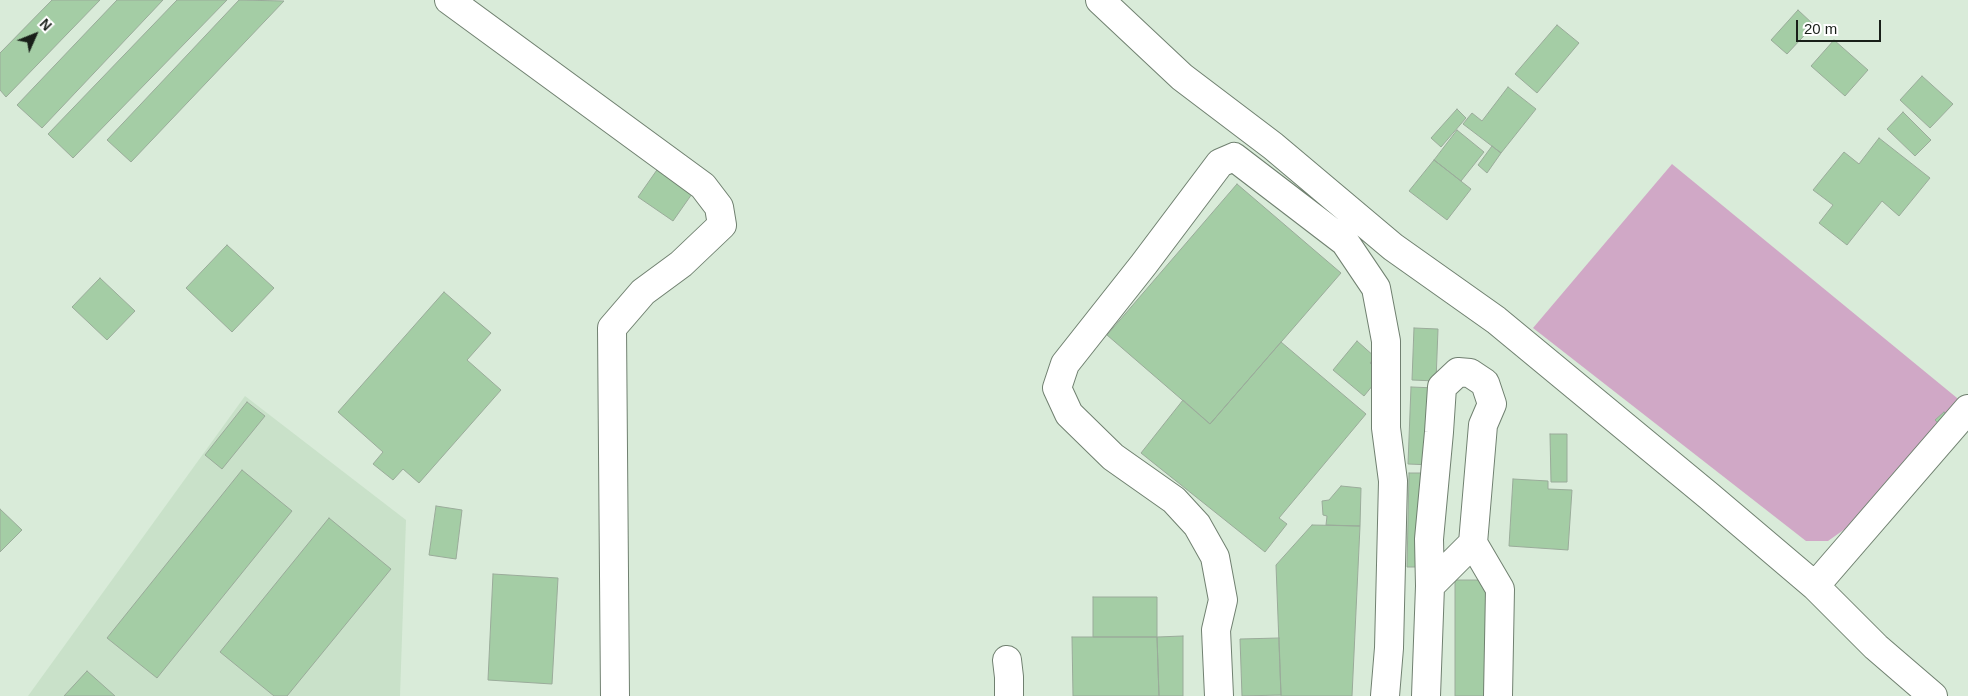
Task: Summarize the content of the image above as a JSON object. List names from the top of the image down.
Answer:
{
  "scale_bar": "20 m",
  "north": "top right"
}
